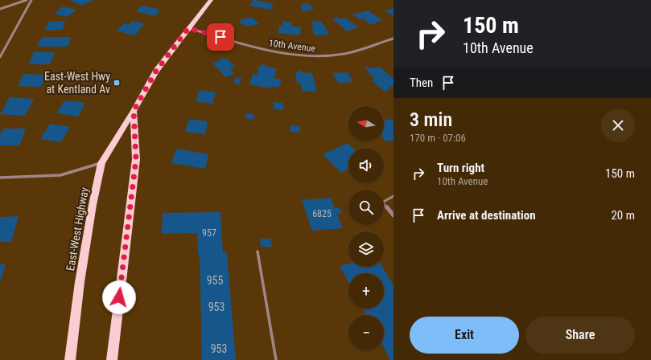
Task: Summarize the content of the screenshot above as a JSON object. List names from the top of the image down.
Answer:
{
  "streets": {
    "main road": ["East-West Highway"],
    "street": ["10th Avenue"]
  },
  "crossings": [
    ["10th Avenue", "East-West Highway"]
  ],
  "places": {
    "transit": ["East-West Hwy at Kentland Av"]
  },
  "house_numbers": [
    "6825",
    "957",
    "955",
    "953",
    "953"
  ],
  "north": "left",
  "page": {
    "turn": ["150 m", "10th Avenue"],
    "then": "Then",
    "heading": ["3 min", "170 m · 07:06"],
    "map_buttons": ["+", "−"],
    "list": [
      {
        "name": "Turn right",
        "note": "10th Avenue",
        "value": "150 m"
      },
      {
        "name": "Arrive at destination",
        "value": "20 m"
      }
    ],
    "buttons": ["Exit", "Share"]
  }
}
